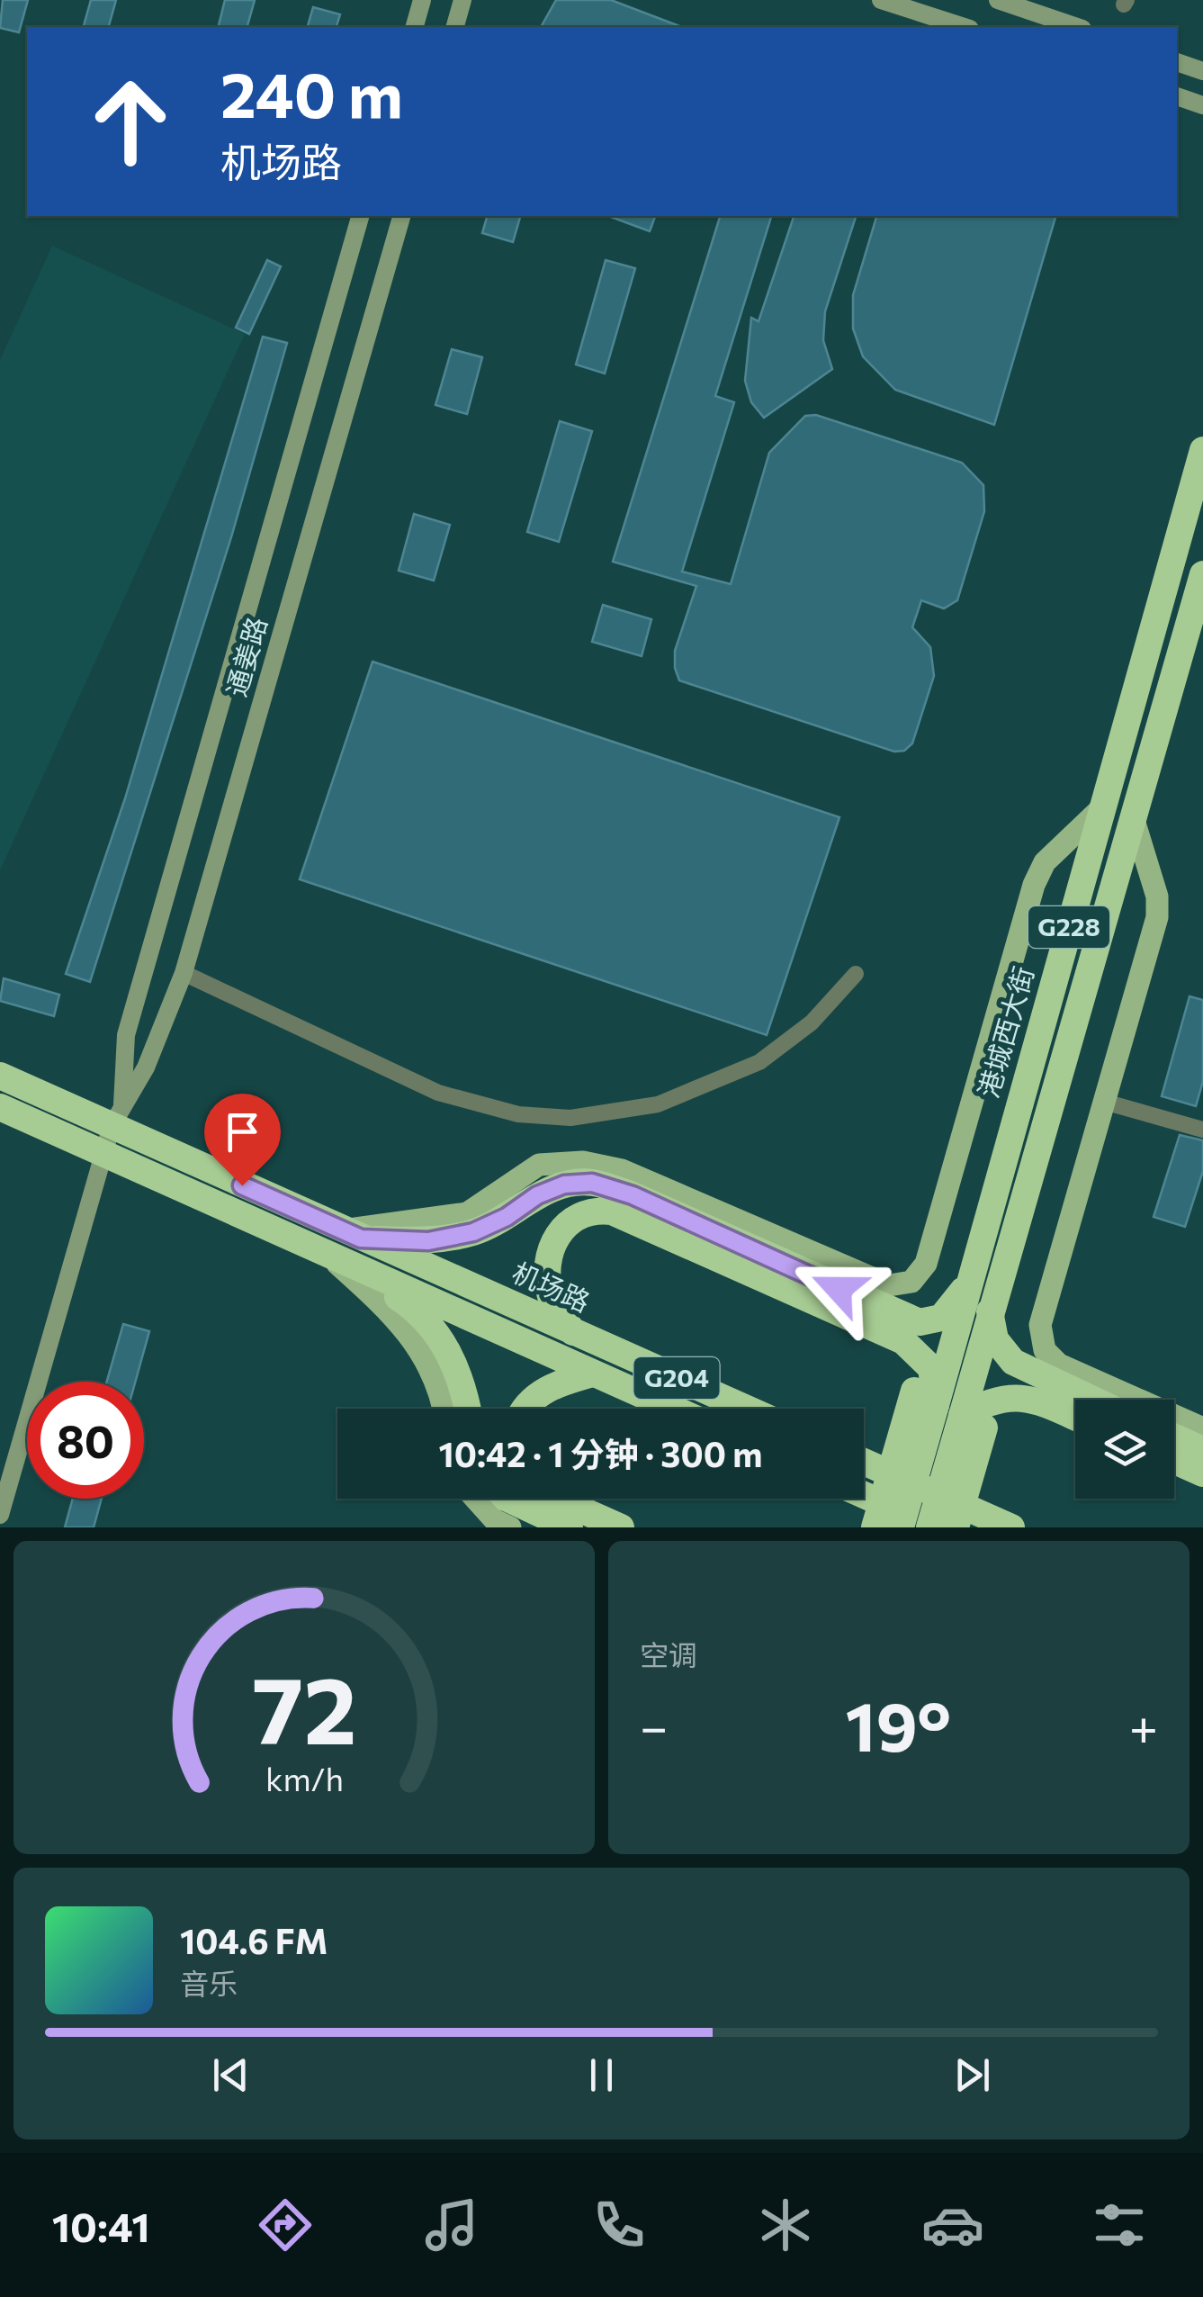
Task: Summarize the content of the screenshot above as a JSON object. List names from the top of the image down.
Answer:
{
  "streets": {
    "highway": [
      "G228",
      "港城西大街",
      "机场路",
      "G204"
    ],
    "street": ["通姜路"]
  },
  "crossings": [
    ["通姜路", "机场路"]
  ],
  "page": {
    "turn": ["240 m", "机场路"],
    "limit": "80",
    "trip": "10:42 · 1 分钟 · 300 m",
    "tile": "空调",
    "heat": ["−", "19°", "+"],
    "song": ["104.6 FM", "音乐"],
    "tabs": "10:41",
    "gauge": ["72", "km/h"]
  }
}
